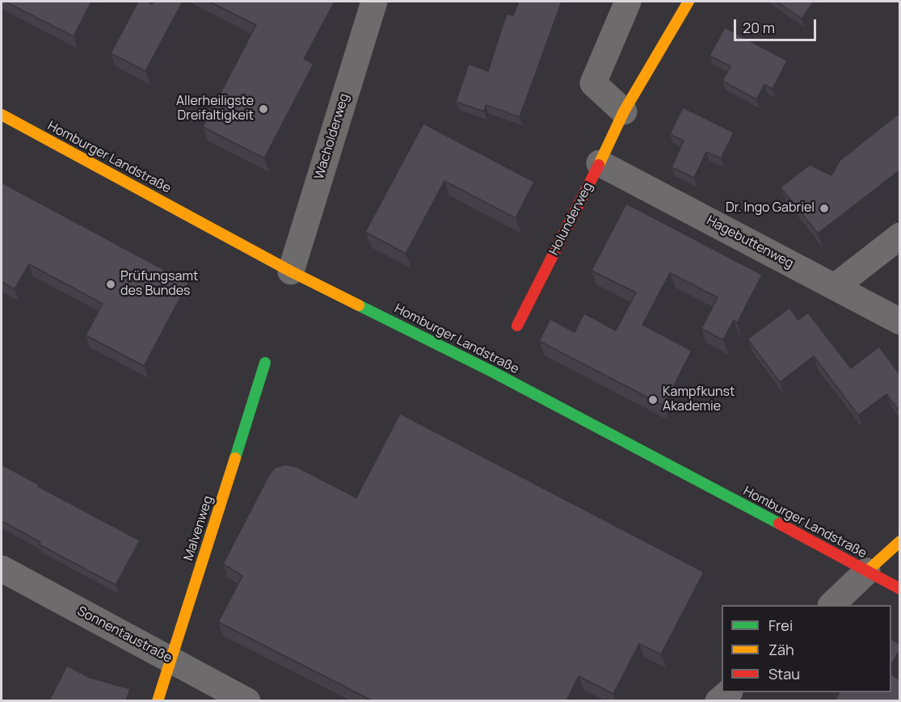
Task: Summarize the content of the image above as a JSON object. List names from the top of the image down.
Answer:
{
  "streets": {
    "street": [
      "Wacholderweg",
      "Homburger Landstraße",
      "Holunderweg",
      "Hagebuttenweg",
      "Malvenweg",
      "Sonnentaustraße"
    ]
  },
  "crossings": [
    ["Wacholderweg", "Homburger Landstraße"],
    ["Holunderweg", "Hagebuttenweg"],
    ["Malvenweg", "Sonnentaustraße"]
  ],
  "places": [
    "Allerheiligste Dreifaltigkeit",
    "Dr. Ingo Gabriel",
    "Prüfungsamt des Bundes",
    "Kampfkunst Akademie"
  ],
  "legend": ["Frei", "Zäh", "Stau"],
  "scale_bar": "20 m"
}
